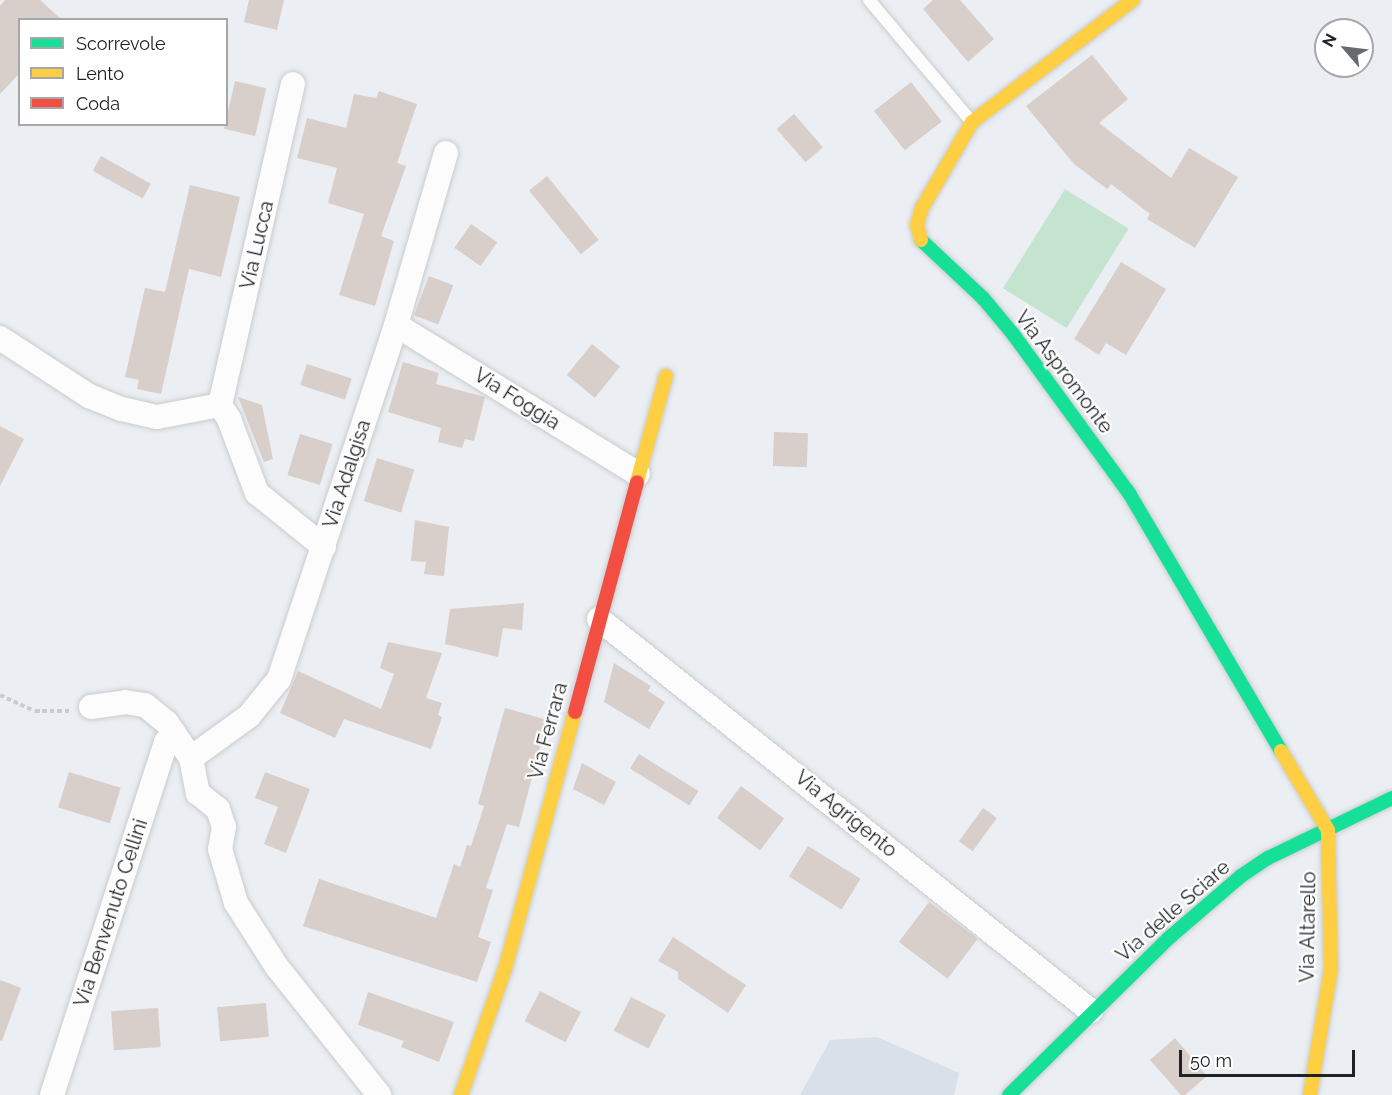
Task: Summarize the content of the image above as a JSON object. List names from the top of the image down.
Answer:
{
  "streets": {
    "street": [
      "Via Lucca",
      "Via Aspromonte",
      "Via Foggia",
      "Via Adalgisa",
      "Via Ferrara",
      "Via Agrigento",
      "Via delle Sciare",
      "Via Benvenuto Cellini",
      "Via Altarello"
    ]
  },
  "crossings": [
    ["Via Aspromonte", "Via delle Sciare"],
    ["Via Aspromonte", "Via Altarello"],
    ["Via Foggia", "Via Adalgisa"],
    ["Via Foggia", "Via Ferrara"],
    ["Via Ferrara", "Via Agrigento"],
    ["Via Agrigento", "Via delle Sciare"],
    ["Via delle Sciare", "Via Altarello"]
  ],
  "legend": ["Scorrevole", "Lento", "Coda"],
  "scale_bar": "50 m",
  "north": "top left"
}
